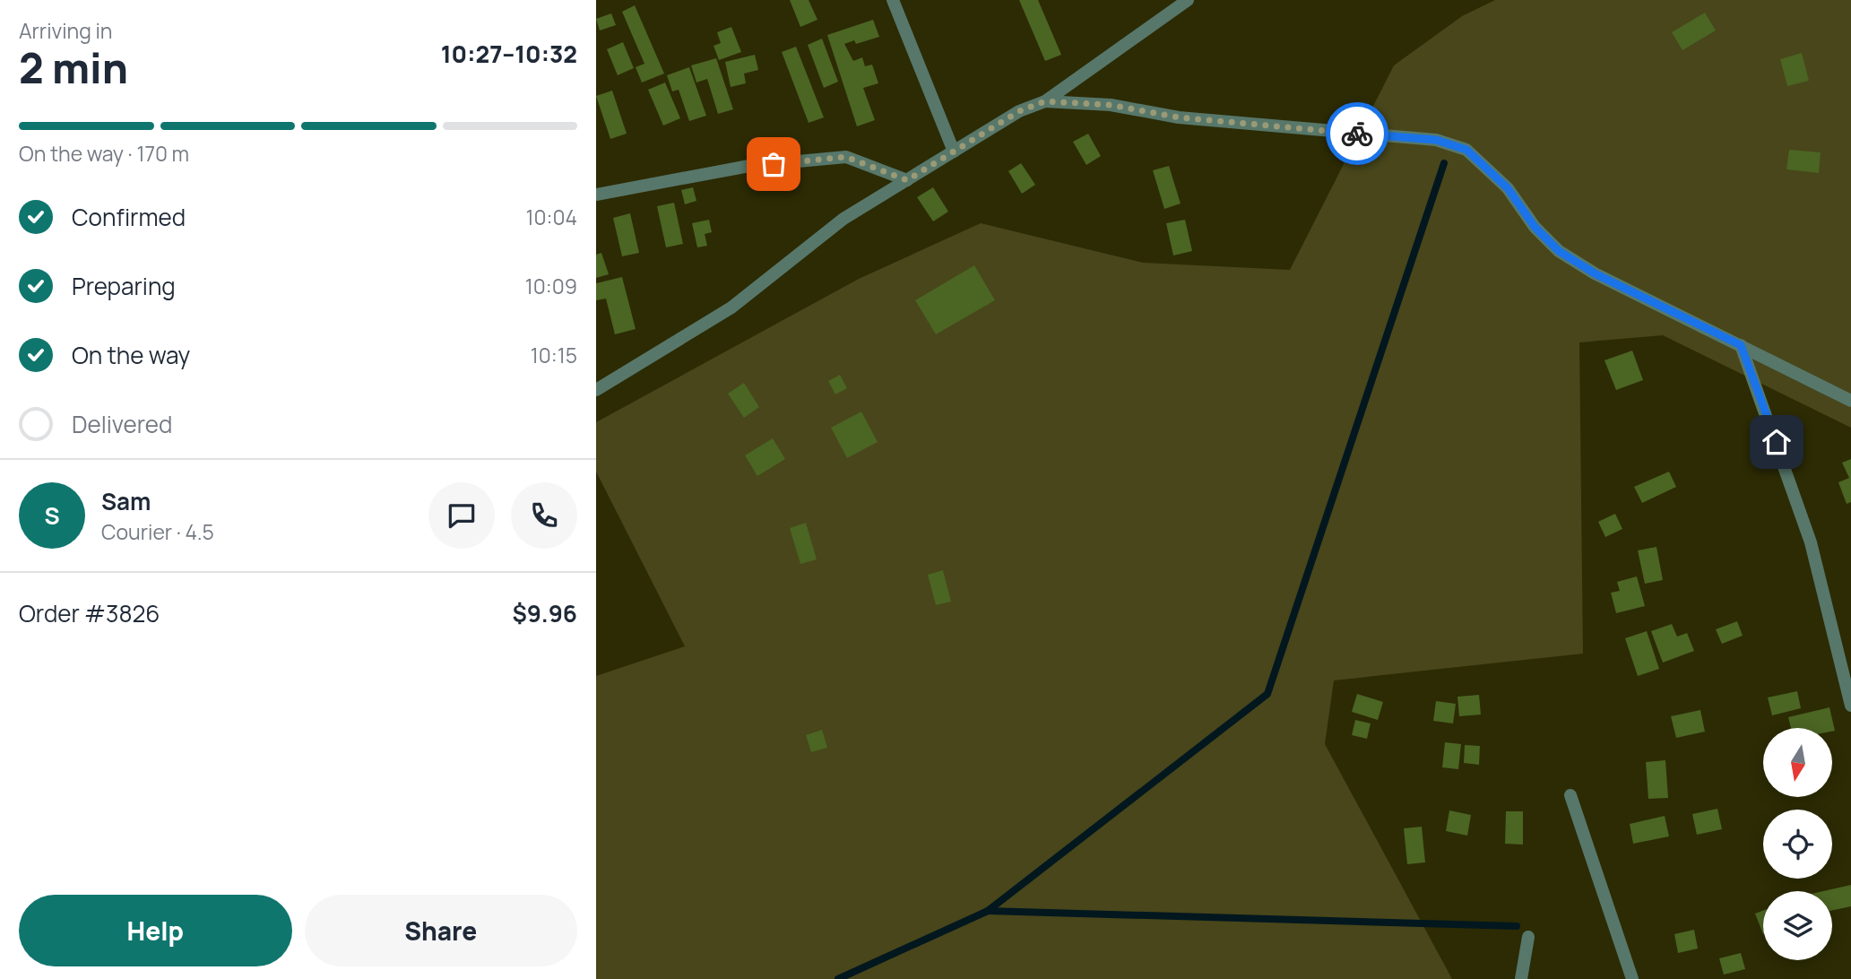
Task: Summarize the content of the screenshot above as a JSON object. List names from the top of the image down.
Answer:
{
  "north": "bottom",
  "page": {
    "heading": ["2 min", "Arriving in", "10:27–10:32"],
    "panel": [
      "Sam",
      "Courier · 4.5",
      "Order #3826",
      "$9.96"
    ],
    "bar": "On the way · 170 m",
    "list": [
      ["Confirmed", "10:04"],
      ["Preparing", "10:09"],
      ["On the way", "10:15"],
      "Delivered"
    ],
    "round": "S",
    "buttons": ["Help", "Share"]
  }
}
